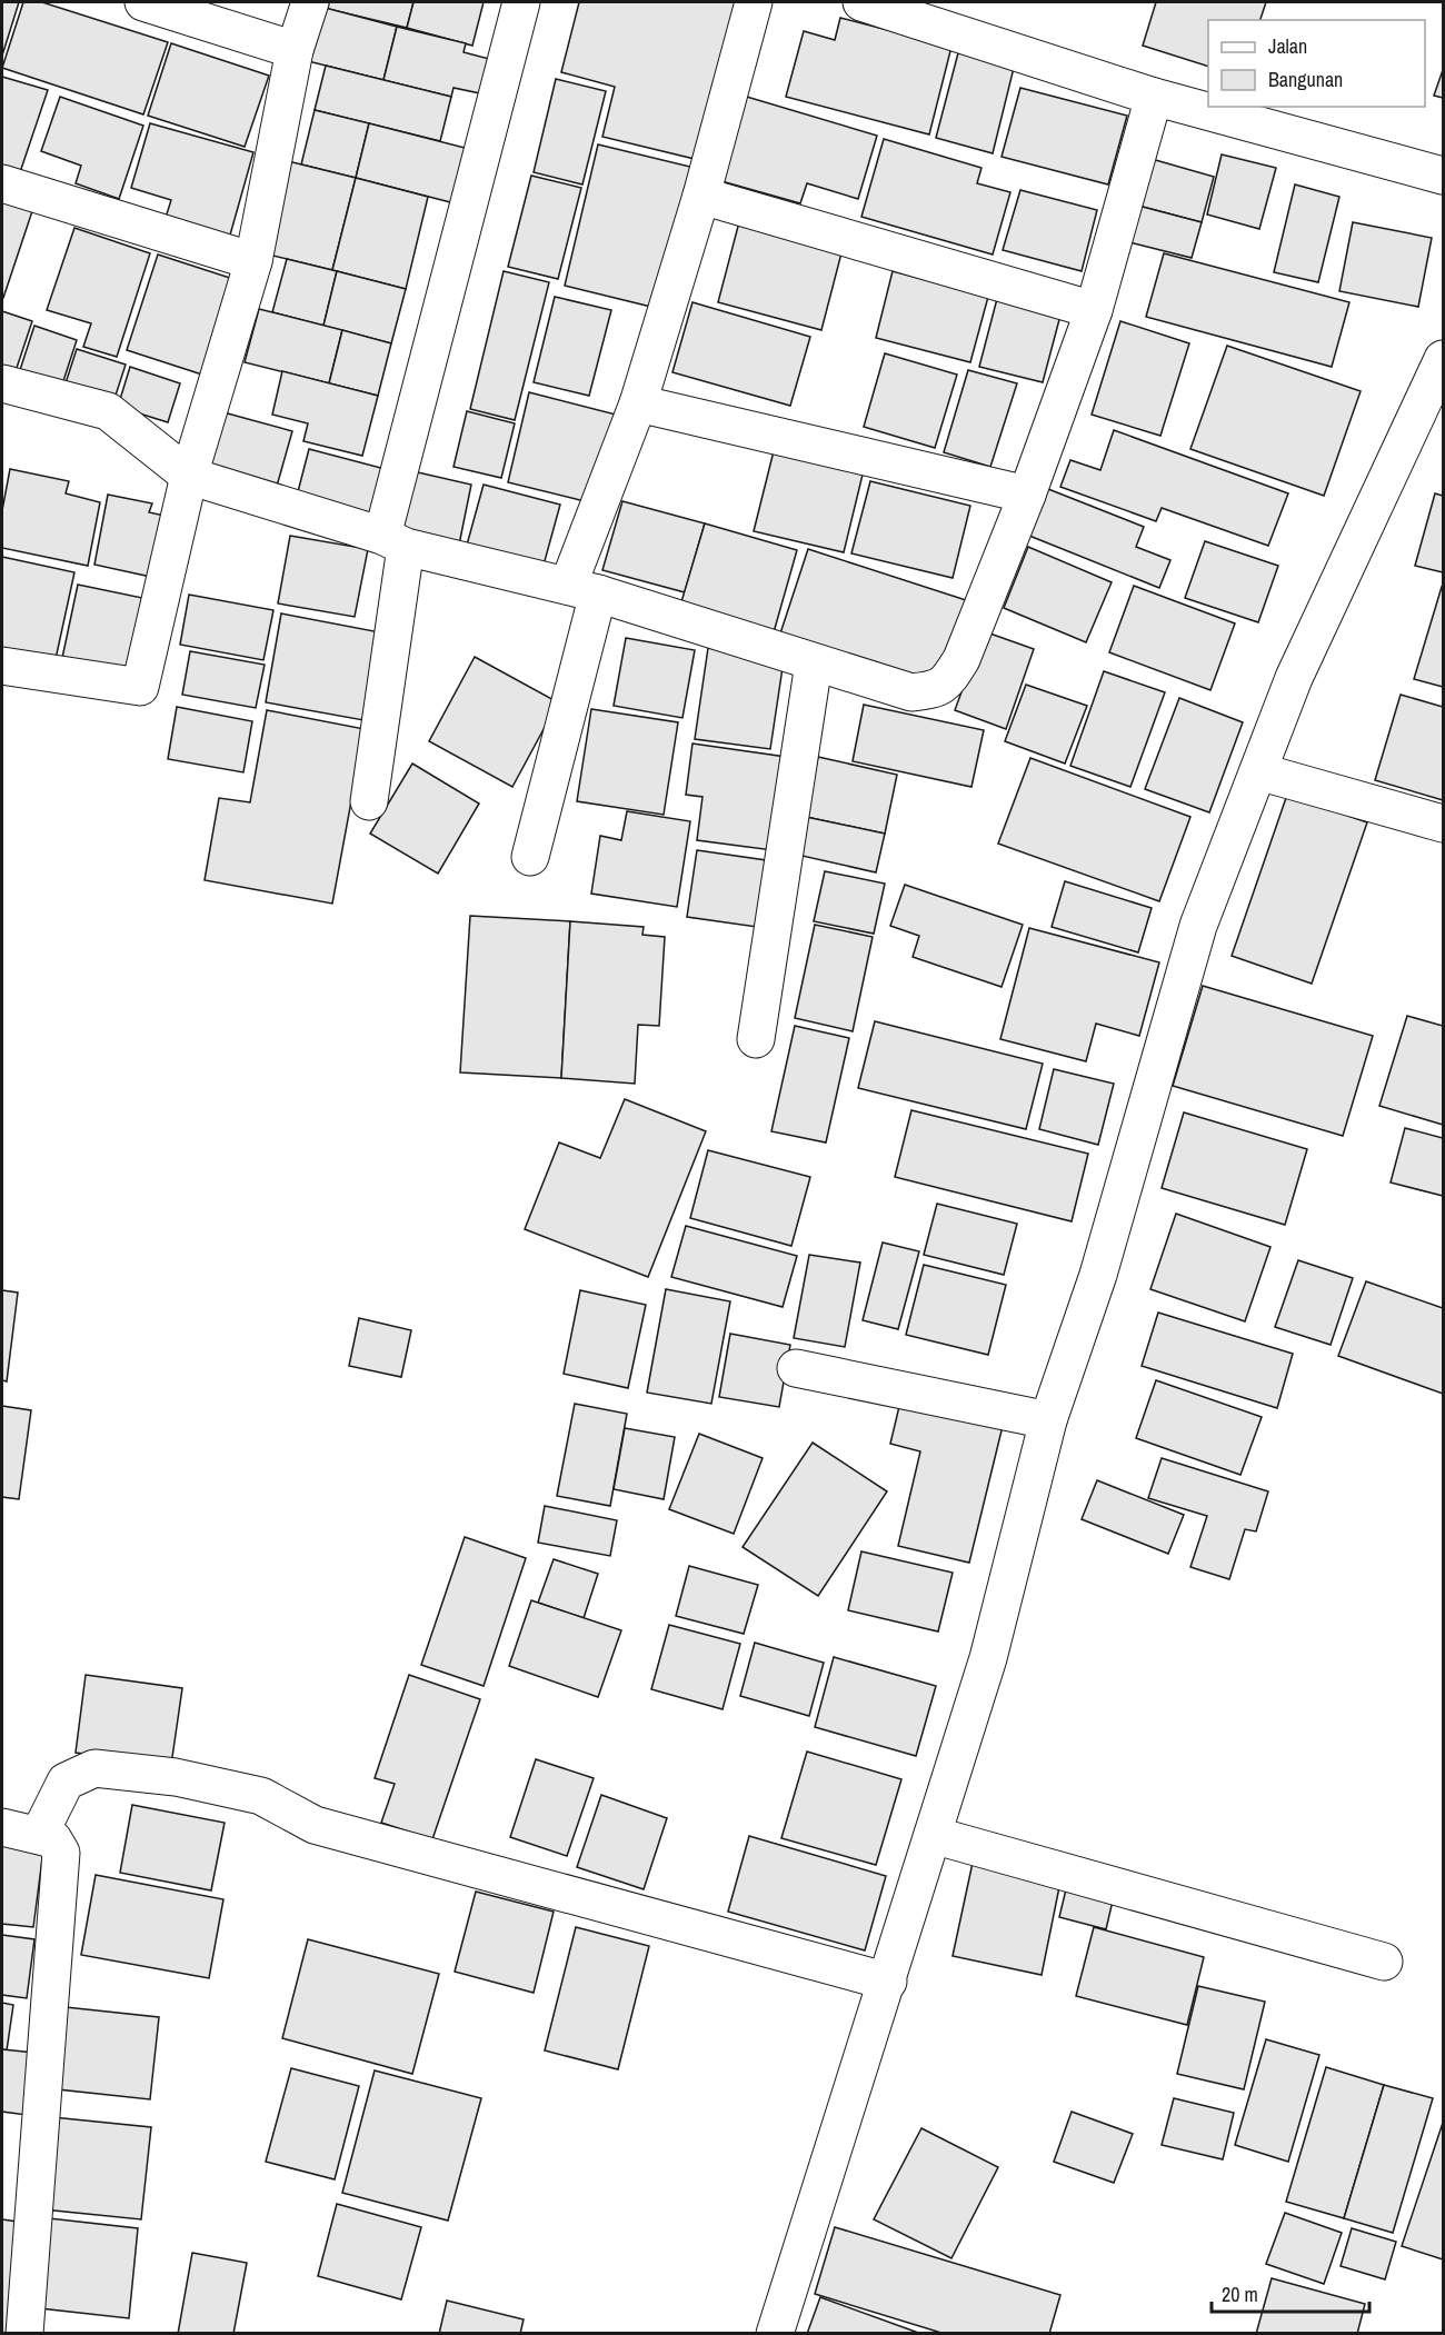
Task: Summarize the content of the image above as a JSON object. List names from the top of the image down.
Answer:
{
  "legend": ["Jalan", "Bangunan"],
  "scale_bar": "20 m"
}
